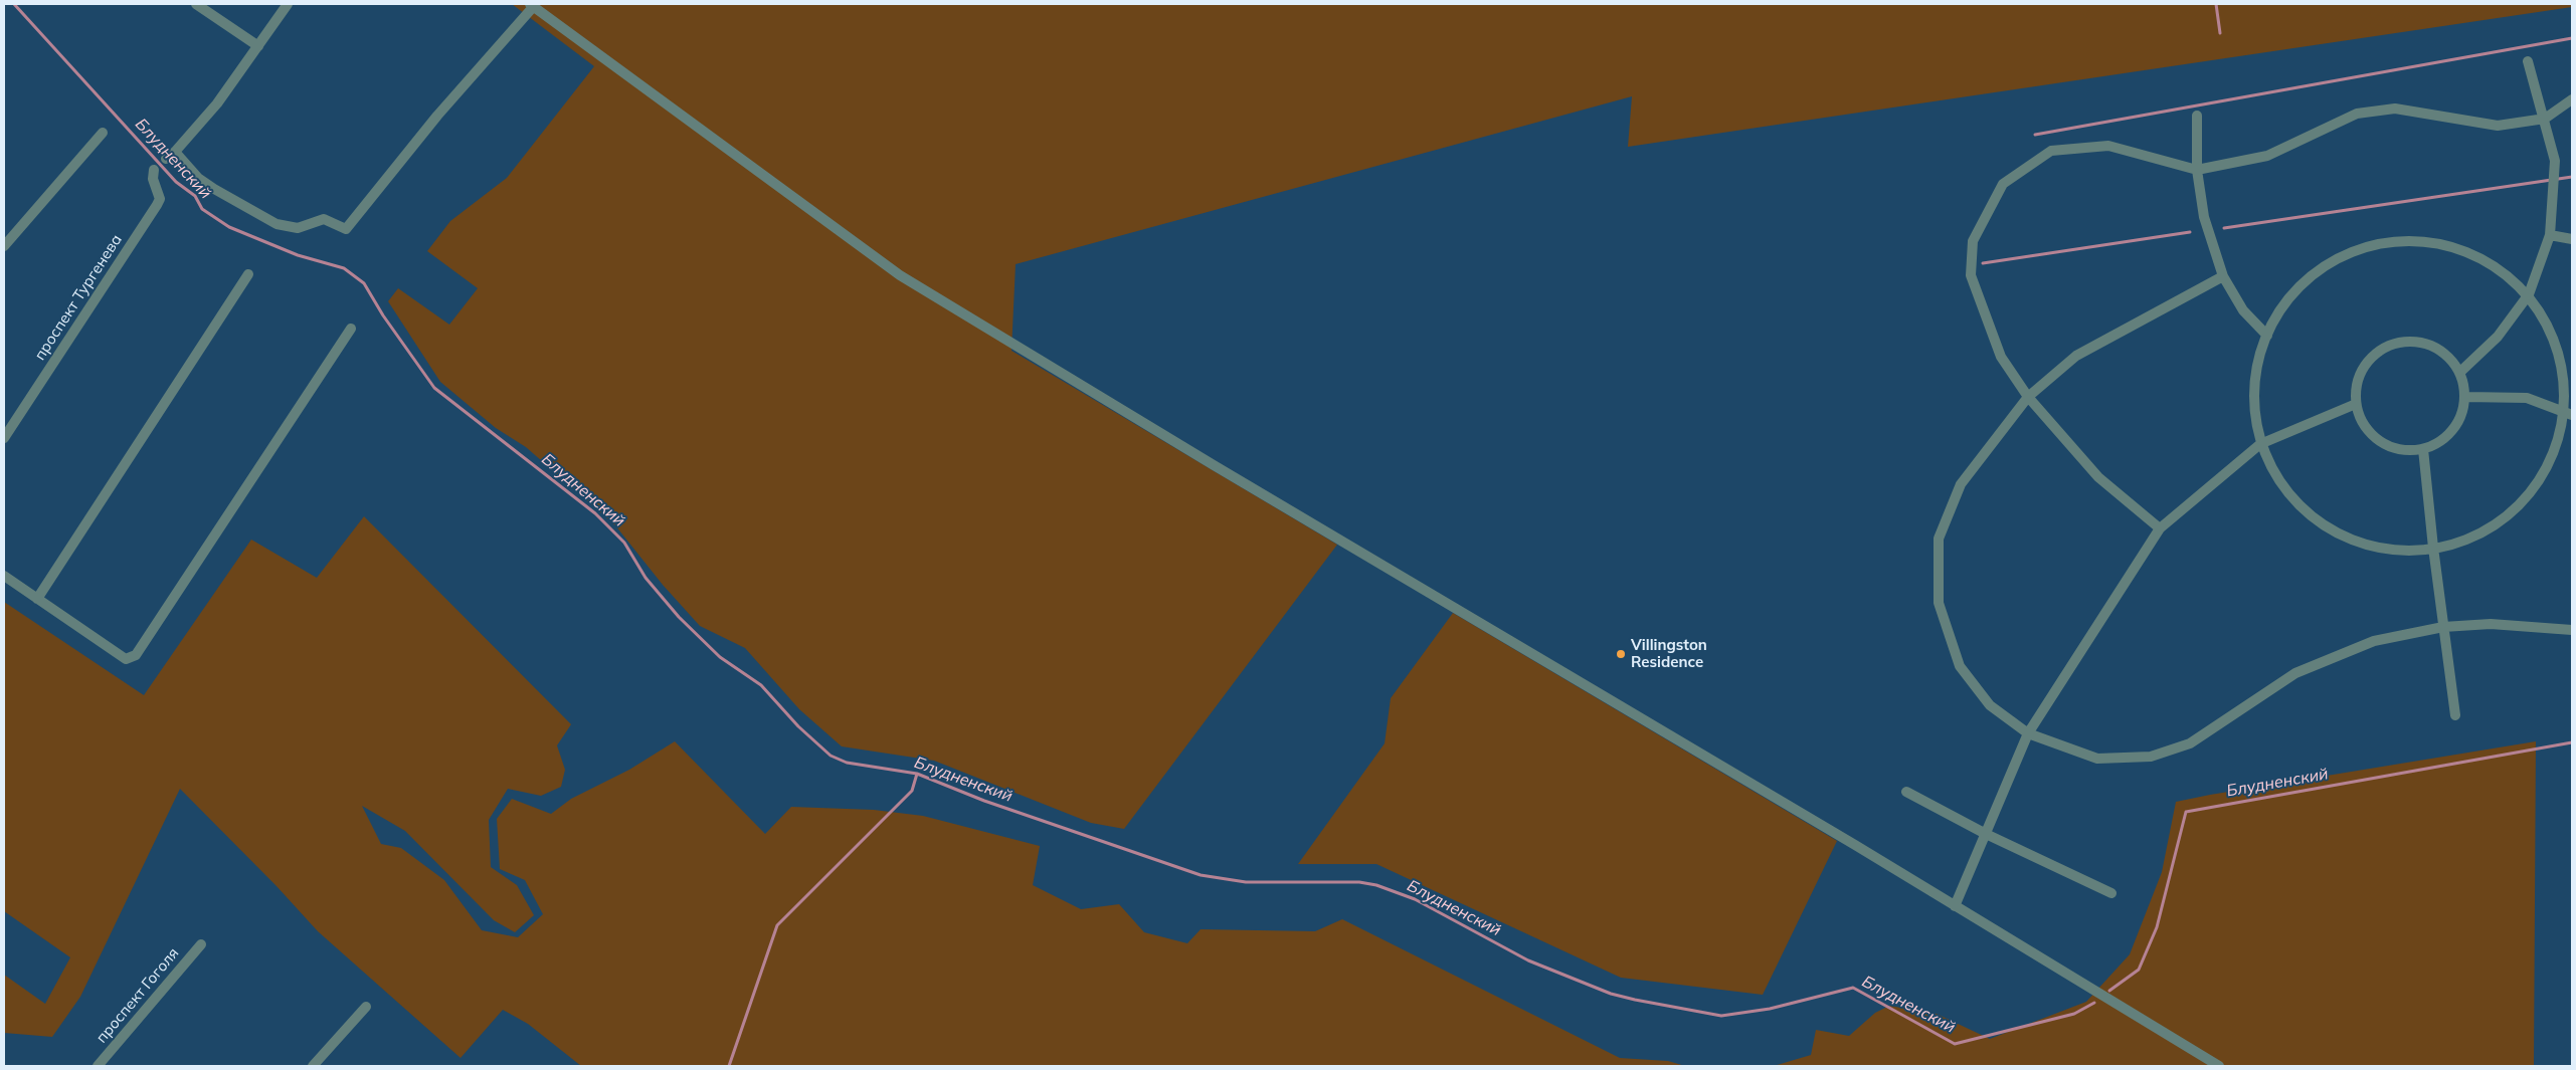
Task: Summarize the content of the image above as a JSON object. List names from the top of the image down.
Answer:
{
  "streets": {
    "street": ["проспект Тургенева", "проспект Гоголя"]
  },
  "water": ["Блудненский"],
  "places": ["Villingston Residence"]
}
